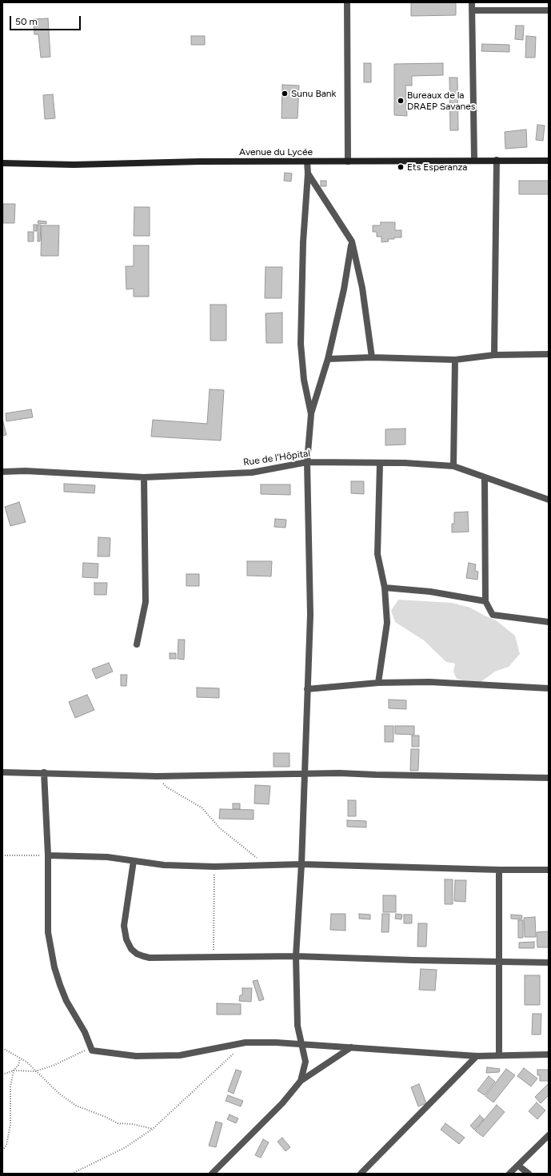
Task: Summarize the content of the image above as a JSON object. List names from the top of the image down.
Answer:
{
  "streets": {
    "main road": ["Avenue du Lycée"],
    "street": ["Rue de l'Hôpital"]
  },
  "places": ["Sunu Bank", "Bureaux de la DRAEP Savanes", "Ets Esperanza"],
  "scale_bar": "50 m"
}
